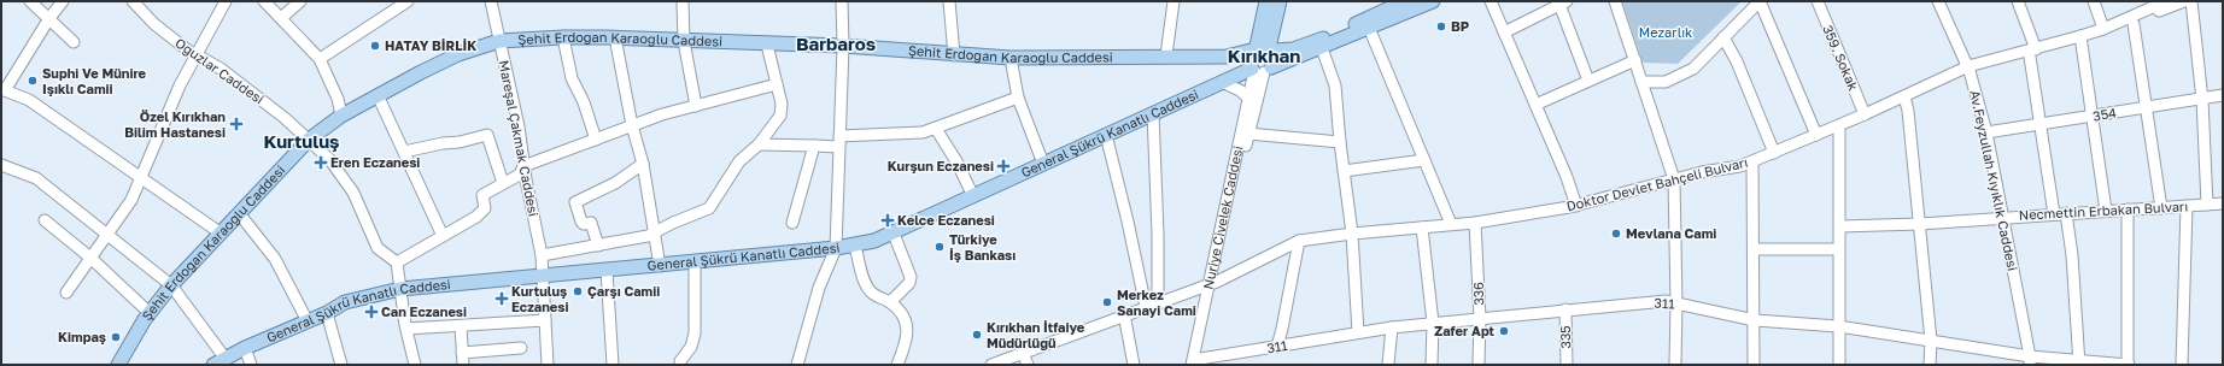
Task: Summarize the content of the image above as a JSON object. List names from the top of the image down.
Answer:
{
  "streets": {
    "main road": ["Şehit Erdoğan Karaoğlu Caddesi", "General Şükrü Kanatlı Caddesi", "Nuriye Civelek Caddesi"],
    "street": [
      "359. Sokak",
      "Oğuzlar Caddesi",
      "354",
      "Mareşal Çakmak Caddesi",
      "Av.Feyzullah Kıyıklık Caddesi",
      "Doktor Devlet Bahçeli Bulvarı",
      "Necmettin Erbakan Bulvarı",
      "336",
      "311",
      "335"
    ]
  },
  "crossings": [
    ["Şehit Erdoğan Karaoğlu Caddesi", "Oğuzlar Caddesi"],
    ["Şehit Erdoğan Karaoğlu Caddesi", "Mareşal Çakmak Caddesi"],
    ["Şehit Erdoğan Karaoğlu Caddesi", "Nuriye Civelek Caddesi"],
    ["359. Sokak", "Doktor Devlet Bahçeli Bulvarı"],
    ["354", "Av.Feyzullah Kıyıklık Caddesi"],
    ["General Şükrü Kanatlı Caddesi", "Mareşal Çakmak Caddesi"],
    ["General Şükrü Kanatlı Caddesi", "Nuriye Civelek Caddesi"],
    ["Av.Feyzullah Kıyıklık Caddesi", "Doktor Devlet Bahçeli Bulvarı"],
    ["Av.Feyzullah Kıyıklık Caddesi", "Necmettin Erbakan Bulvarı"],
    ["Av.Feyzullah Kıyıklık Caddesi", "311"],
    ["Doktor Devlet Bahçeli Bulvarı", "Nuriye Civelek Caddesi"],
    ["Doktor Devlet Bahçeli Bulvarı", "336"],
    ["Nuriye Civelek Caddesi", "311"],
    ["336", "311"],
    ["311", "335"]
  ],
  "districts": ["Barbaros", "Kırıkhan", "Kurtuluş"],
  "parks": ["Mezarlık"],
  "places": {
    "other": [
      "BP",
      "HATAY BİRLİK",
      "Suphi Ve Münire Işıklı Camii",
      "Mevlana Cami",
      "Türkiye İş Bankası",
      "Çarşı Camii",
      "Merkez Sanayi Cami",
      "Zafer Apt",
      "Kırıkhan İtfaiye Müdürlüğü",
      "Kimpaş"
    ],
    "health": [
      "Özel Kırıkhan Bilim Hastanesi",
      "Eren Eczanesi",
      "Kurşun Eczanesi",
      "Kelce Eczanesi",
      "Kurtuluş Eczanesi",
      "Can Eczanesi"
    ]
  }
}
